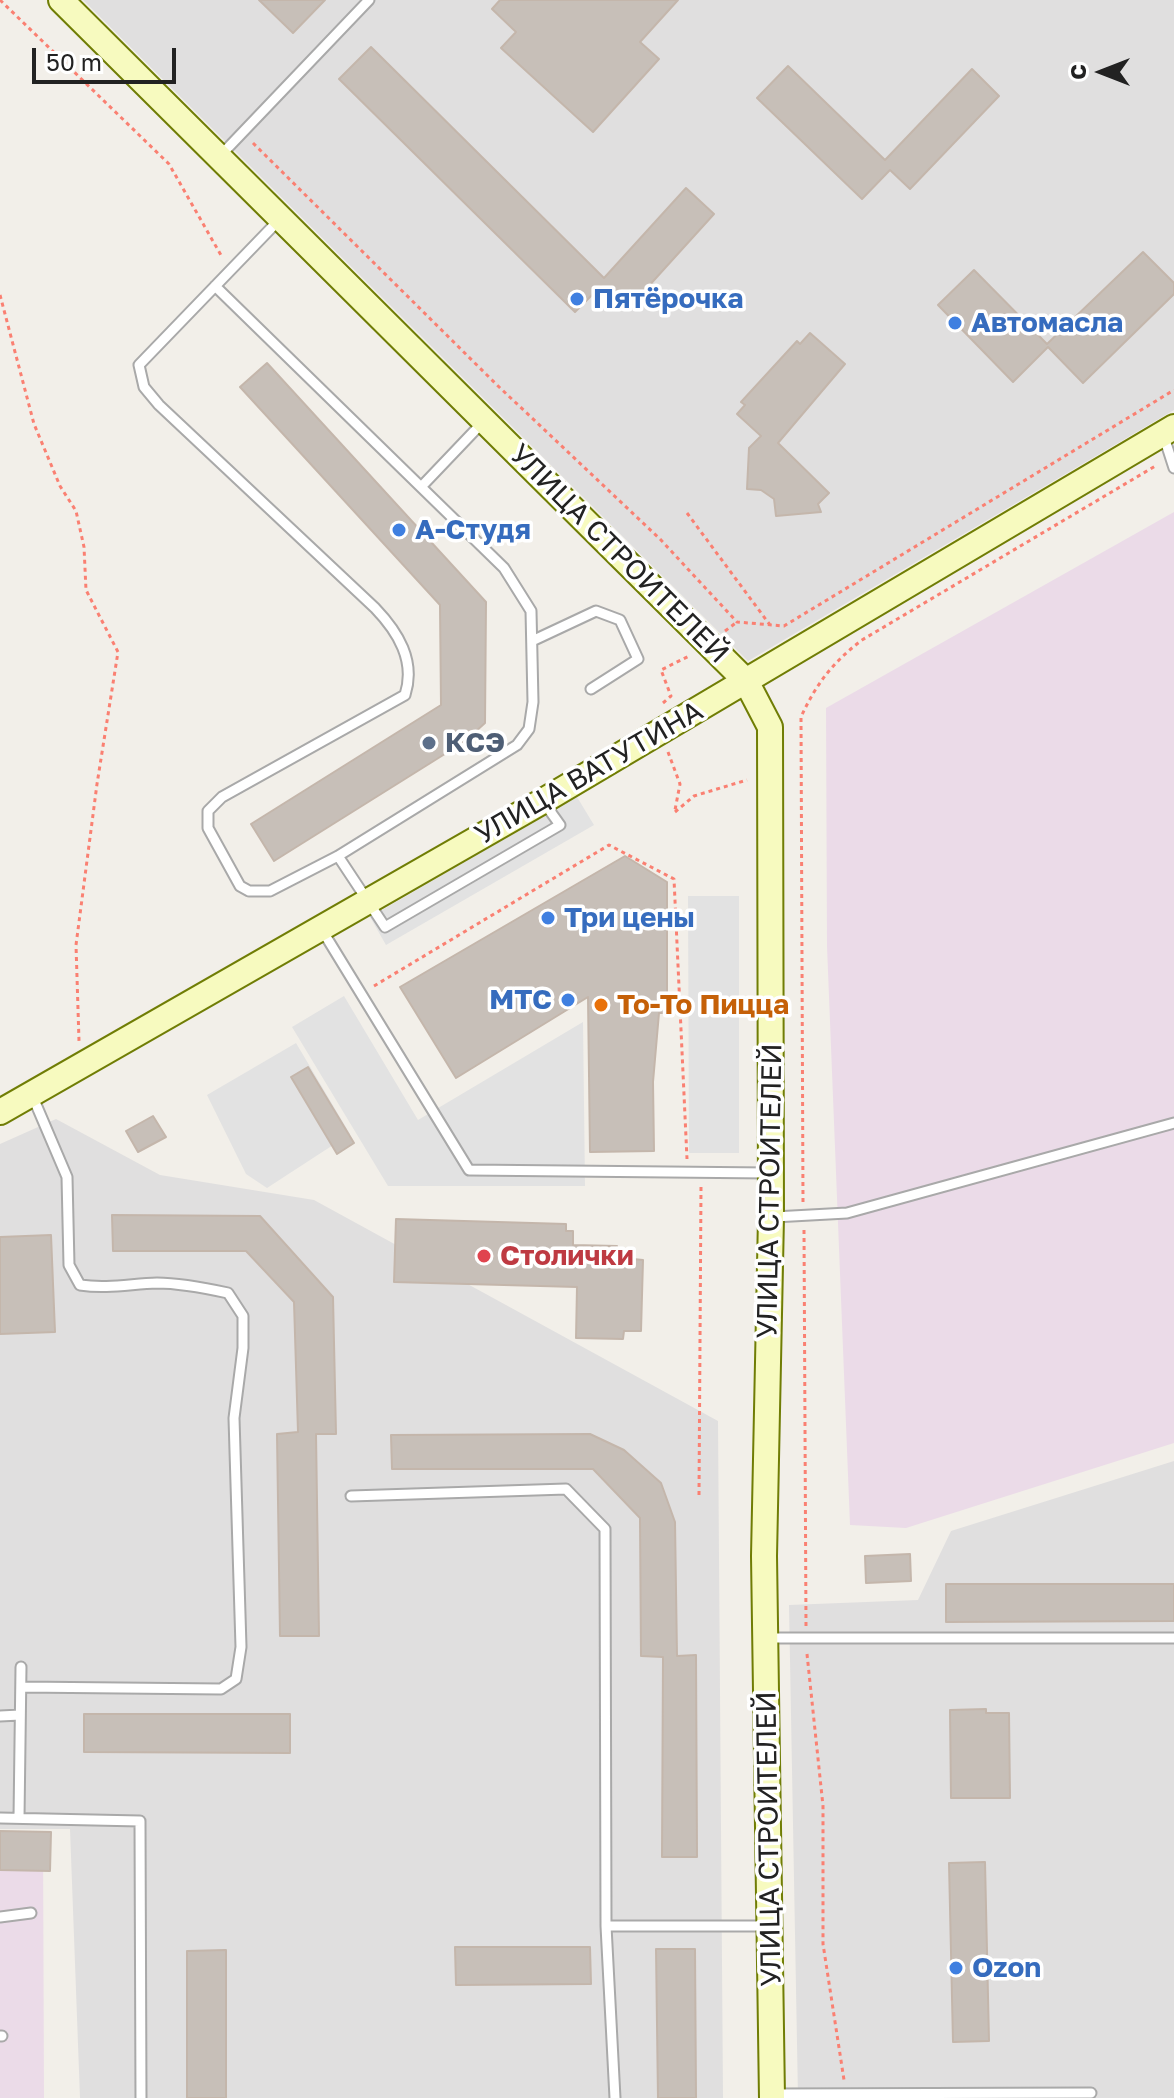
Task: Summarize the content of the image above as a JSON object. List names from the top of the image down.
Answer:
{
  "streets": {
    "main road": ["УЛИЦА СТРОИТЕЛЕЙ", "УЛИЦА ВАТУТИНА"]
  },
  "crossings": [
    ["УЛИЦА СТРОИТЕЛЕЙ", "УЛИЦА ВАТУТИНА"]
  ],
  "places": [
    "Пятёрочка",
    "Автомасла",
    "А-Студя",
    "КСЭ",
    "Три цены",
    "МТС",
    "То-То Пицца",
    "Столички",
    "Ozon"
  ],
  "scale_bar": "50 m",
  "north": "left"
}
